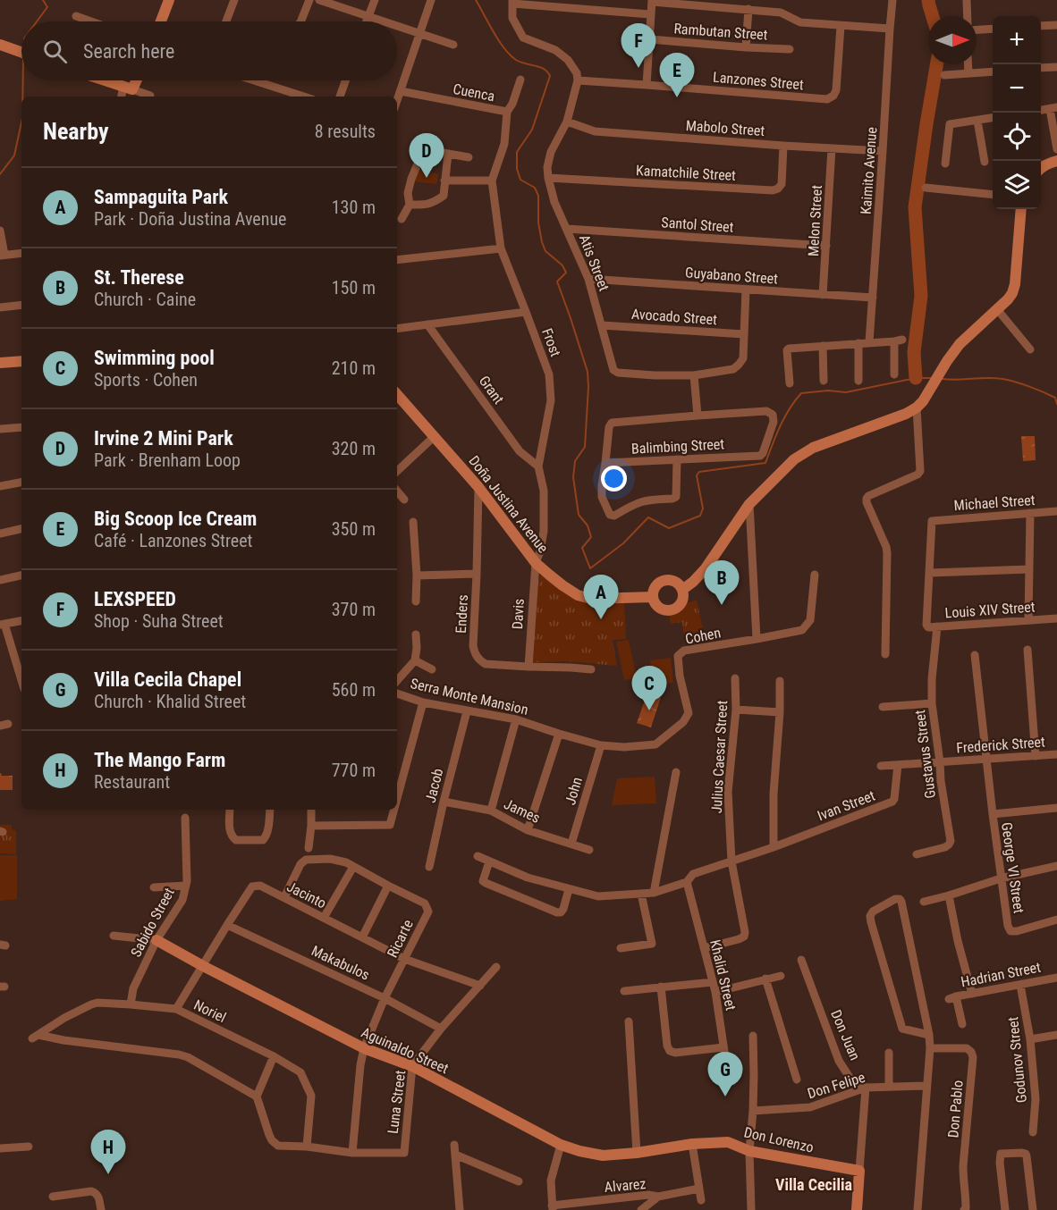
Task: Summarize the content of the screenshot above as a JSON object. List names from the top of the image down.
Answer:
{
  "streets": {
    "street": [
      "Rambutan Street",
      "Lanzones Street",
      "Cuenca",
      "Mabolo Street",
      "Kaimito Avenue",
      "Kamatchile Street",
      "Melon Street",
      "Santol Street",
      "Atis Street",
      "Guyabano Street",
      "Avocado Street",
      "Frost",
      "Grant",
      "Balimbing Street",
      "Michael Street",
      "Doña Justina Avenue",
      "Louis XIV Street",
      "Enders",
      "Davis",
      "Cohen",
      "Serra Monte Mansion",
      "Frederick Street",
      "Gustavus Street",
      "Julius Caesar Street",
      "Jacob",
      "John",
      "Ivan Street",
      "James",
      "George VI Street",
      "Jacinto",
      "Sabido Street",
      "Ricarte",
      "Makabulos",
      "Hadrian Street",
      "Khalid Street",
      "Noriel",
      "Don Juan",
      "Aguinaldo Street",
      "Godunov Street",
      "Don Felipe",
      "Luna Street",
      "Don Pablo",
      "Don Lorenzo",
      "Alvarez"
    ]
  },
  "crossings": [
    ["Lanzones Street", "Atis Street"],
    ["Mabolo Street", "Kaimito Avenue"],
    ["Mabolo Street", "Kamatchile Street"],
    ["Mabolo Street", "Melon Street"],
    ["Mabolo Street", "Atis Street"],
    ["Kaimito Avenue", "Guyabano Street"],
    ["Kamatchile Street", "Atis Street"],
    ["Melon Street", "Santol Street"],
    ["Melon Street", "Guyabano Street"],
    ["Santol Street", "Atis Street"],
    ["Atis Street", "Guyabano Street"],
    ["Atis Street", "Avocado Street"],
    ["Atis Street", "Balimbing Street"],
    ["Frost", "Grant"],
    ["Frost", "Doña Justina Avenue"],
    ["Frost", "Davis"],
    ["Michael Street", "Louis XIV Street"],
    ["Doña Justina Avenue", "Enders"],
    ["Doña Justina Avenue", "Davis"],
    ["Louis XIV Street", "Gustavus Street"],
    ["Enders", "Davis"],
    ["Cohen", "Serra Monte Mansion"],
    ["Cohen", "John"],
    ["Serra Monte Mansion", "Jacob"],
    ["Serra Monte Mansion", "John"],
    ["Frederick Street", "Gustavus Street"],
    ["Frederick Street", "Ivan Street"],
    ["Frederick Street", "George VI Street"],
    ["Julius Caesar Street", "Khalid Street"],
    ["Jacob", "James"],
    ["John", "James"],
    ["Jacinto", "Ricarte"],
    ["Jacinto", "Makabulos"],
    ["Jacinto", "Noriel"],
    ["Jacinto", "Aguinaldo Street"],
    ["Jacinto", "Luna Street"],
    ["Sabido Street", "Noriel"],
    ["Sabido Street", "Aguinaldo Street"],
    ["Ricarte", "Makabulos"],
    ["Ricarte", "Aguinaldo Street"],
    ["Ricarte", "Luna Street"],
    ["Makabulos", "Luna Street"],
    ["Hadrian Street", "Godunov Street"],
    ["Noriel", "Luna Street"],
    ["Don Juan", "Don Felipe"],
    ["Aguinaldo Street", "Luna Street"],
    ["Aguinaldo Street", "Don Lorenzo"]
  ],
  "districts": ["Villa Cecilia"],
  "north": "right",
  "page": {
    "map_buttons": ["+", "−"],
    "search": "Search here",
    "pins": [
      "F",
      "E",
      "D",
      "B",
      "A",
      "C",
      "G",
      "H"
    ],
    "heading": ["Nearby", "8 results"],
    "list": [
      {
        "mark": "A",
        "name": "Sampaguita Park",
        "note": "Park · Doña Justina Avenue",
        "value": "130 m"
      },
      {
        "mark": "B",
        "name": "St. Therese",
        "note": "Church · Caine",
        "value": "150 m"
      },
      {
        "mark": "C",
        "name": "Swimming pool",
        "note": "Sports · Cohen",
        "value": "210 m"
      },
      {
        "mark": "D",
        "name": "Irvine 2 Mini Park",
        "note": "Park · Brenham Loop",
        "value": "320 m"
      },
      {
        "mark": "E",
        "name": "Big Scoop Ice Cream",
        "note": "Café · Lanzones Street",
        "value": "350 m"
      },
      {
        "mark": "F",
        "name": "LEXSPEED",
        "note": "Shop · Suha Street",
        "value": "370 m"
      },
      {
        "mark": "G",
        "name": "Villa Cecila Chapel",
        "note": "Church · Khalid Street",
        "value": "560 m"
      },
      {
        "mark": "H",
        "name": "The Mango Farm",
        "note": "Restaurant",
        "value": "770 m"
      }
    ]
  }
}
